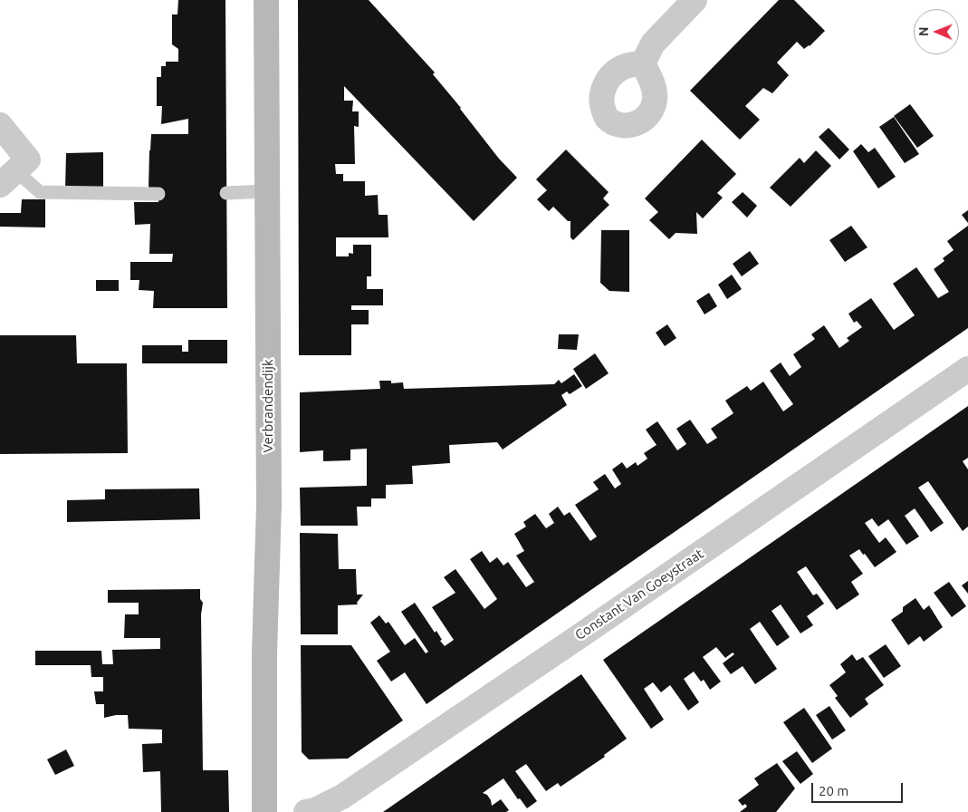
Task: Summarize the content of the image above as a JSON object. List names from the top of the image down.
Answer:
{
  "streets": {
    "main road": ["Verbrandendijk"],
    "street": ["Constant Van Goeystraat"]
  },
  "scale_bar": "20 m",
  "north": "left"
}
